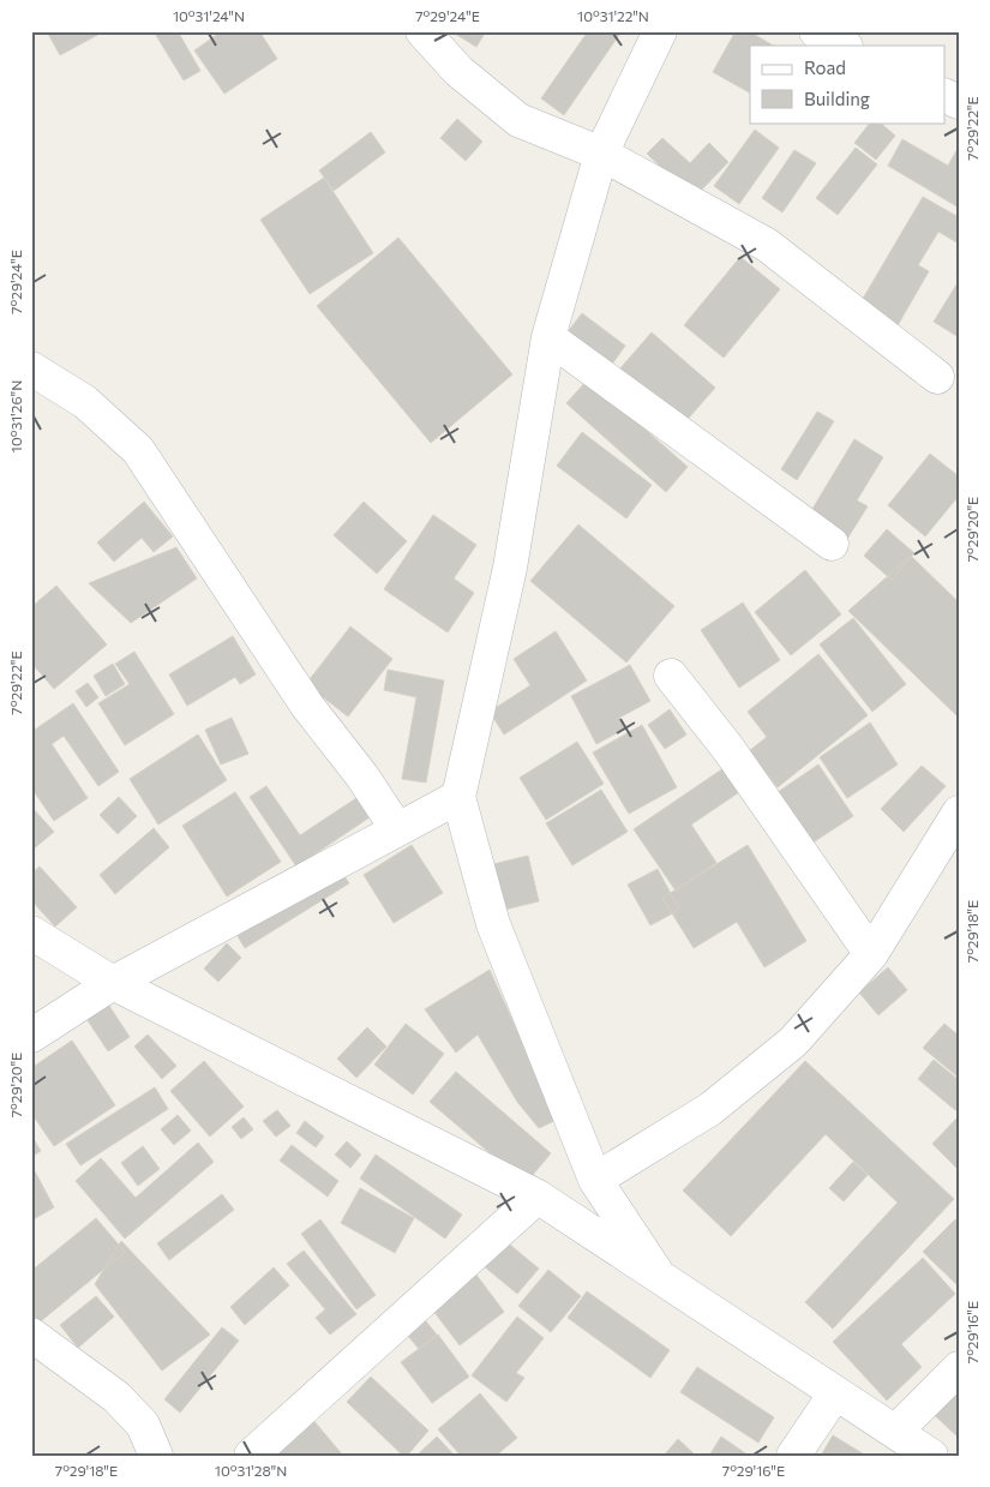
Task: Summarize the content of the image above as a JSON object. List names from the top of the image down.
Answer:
{
  "legend": ["Road", "Building"],
  "coordinates": [
    "10°31'24\"N",
    "7°29'24\"E",
    "10°31'22\"N",
    "7°29'22\"E",
    "10°31'26\"N",
    "7°29'20\"E",
    "7°29'18\"E",
    "7°29'16\"E",
    "10°31'28\"N"
  ]
}
